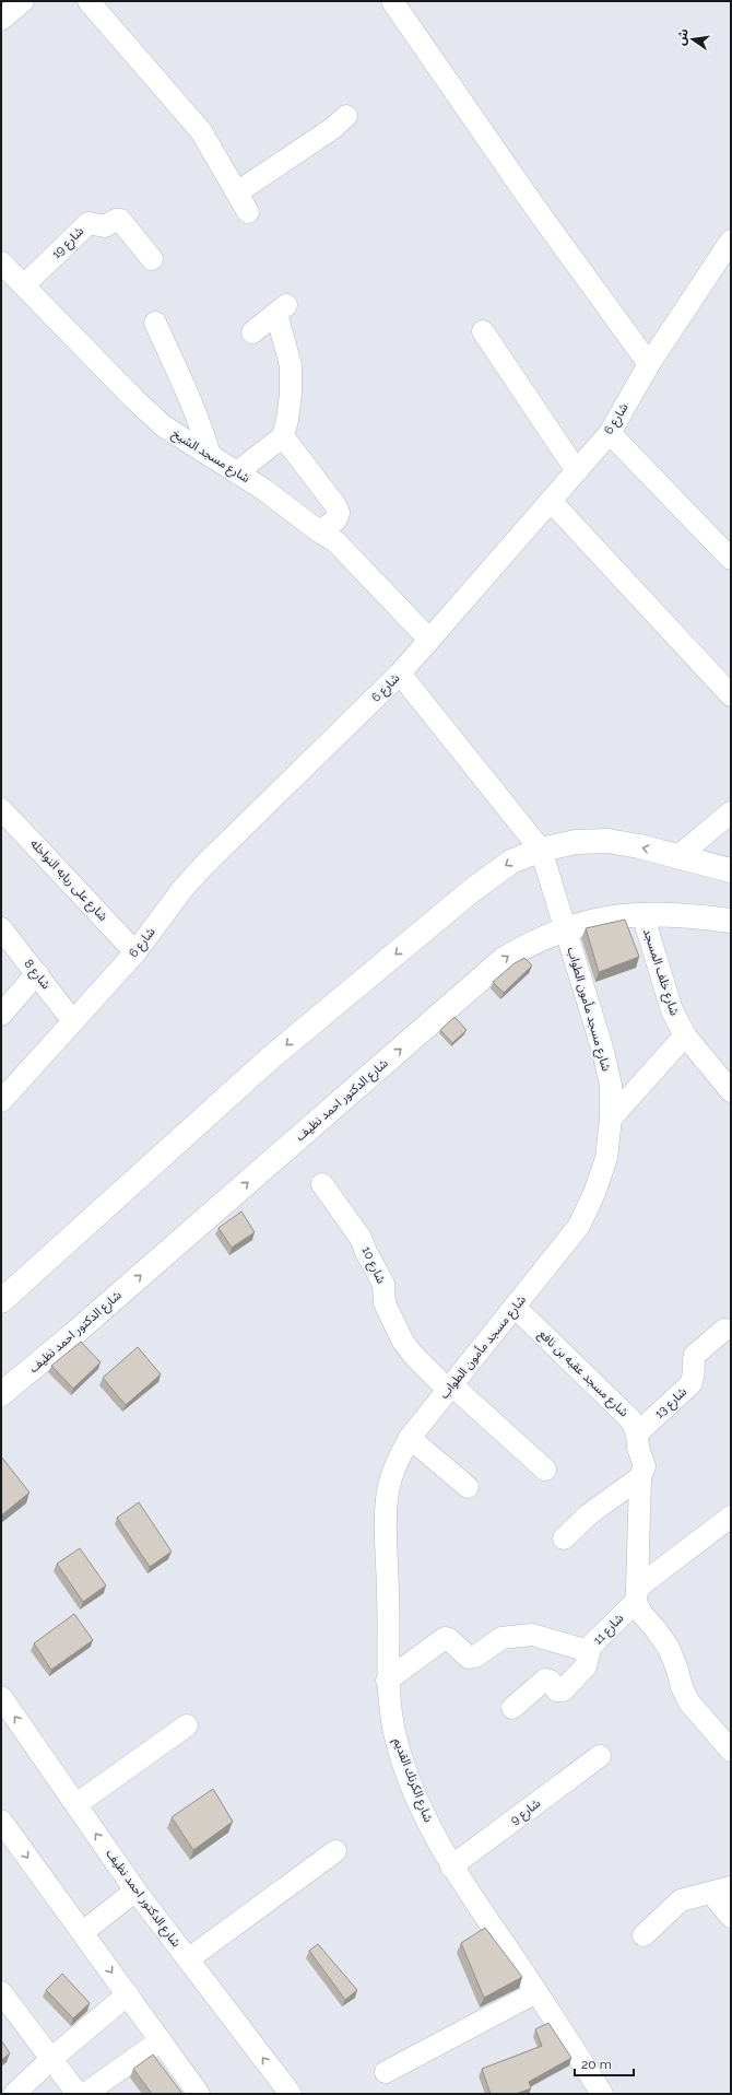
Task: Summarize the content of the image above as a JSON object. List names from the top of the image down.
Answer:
{
  "streets": {
    "main road": ["شارع الدكتور احمد نظيف"],
    "street": [
      "شارع 19",
      "شارع 6",
      "شارع مسجد الشيخ",
      "شارع على ربابه النواخله",
      "شارع خلف المسجد",
      "شارع 8",
      "شارع مسجد مأمون الطواب",
      "شارع 10",
      "شارع مسجد عقبه بن نافع",
      "شارع 13",
      "شارع 11",
      "شارع الكرنك القديم",
      "شارع 9"
    ]
  },
  "crossings": [
    ["شارع 19", "شارع مسجد الشيخ"],
    ["شارع 6", "شارع مسجد الشيخ"],
    ["شارع 6", "شارع على ربابه النواخله"],
    ["شارع 6", "شارع 8"],
    ["شارع 6", "شارع مسجد مأمون الطواب"],
    ["شارع خلف المسجد", "شارع الدكتور احمد نظيف"],
    ["شارع مسجد مأمون الطواب", "شارع الدكتور احمد نظيف"],
    ["شارع مسجد مأمون الطواب", "شارع 10"],
    ["شارع مسجد مأمون الطواب", "شارع مسجد عقبه بن نافع"],
    ["شارع مسجد مأمون الطواب", "شارع الكرنك القديم"],
    ["شارع مسجد عقبه بن نافع", "شارع 13"],
    ["شارع مسجد عقبه بن نافع", "شارع 11"],
    ["شارع الكرنك القديم", "شارع 9"]
  ],
  "scale_bar": "20 m",
  "north": "left"
}
